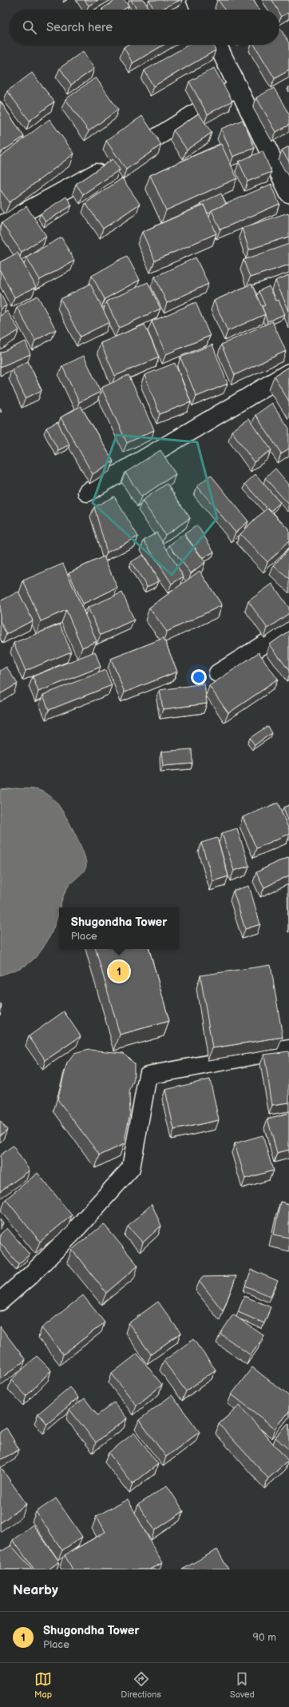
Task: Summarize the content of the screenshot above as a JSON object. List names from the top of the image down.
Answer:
{
  "page": {
    "search": "Search here",
    "popup": ["Shugondha Tower", "Place"],
    "pins": "1",
    "heading": "Nearby",
    "list": [
      {
        "mark": "1",
        "name": "Shugondha Tower",
        "note": "Place",
        "value": "90 m"
      }
    ],
    "nav": ["Map", "Directions", "Saved"]
  }
}
